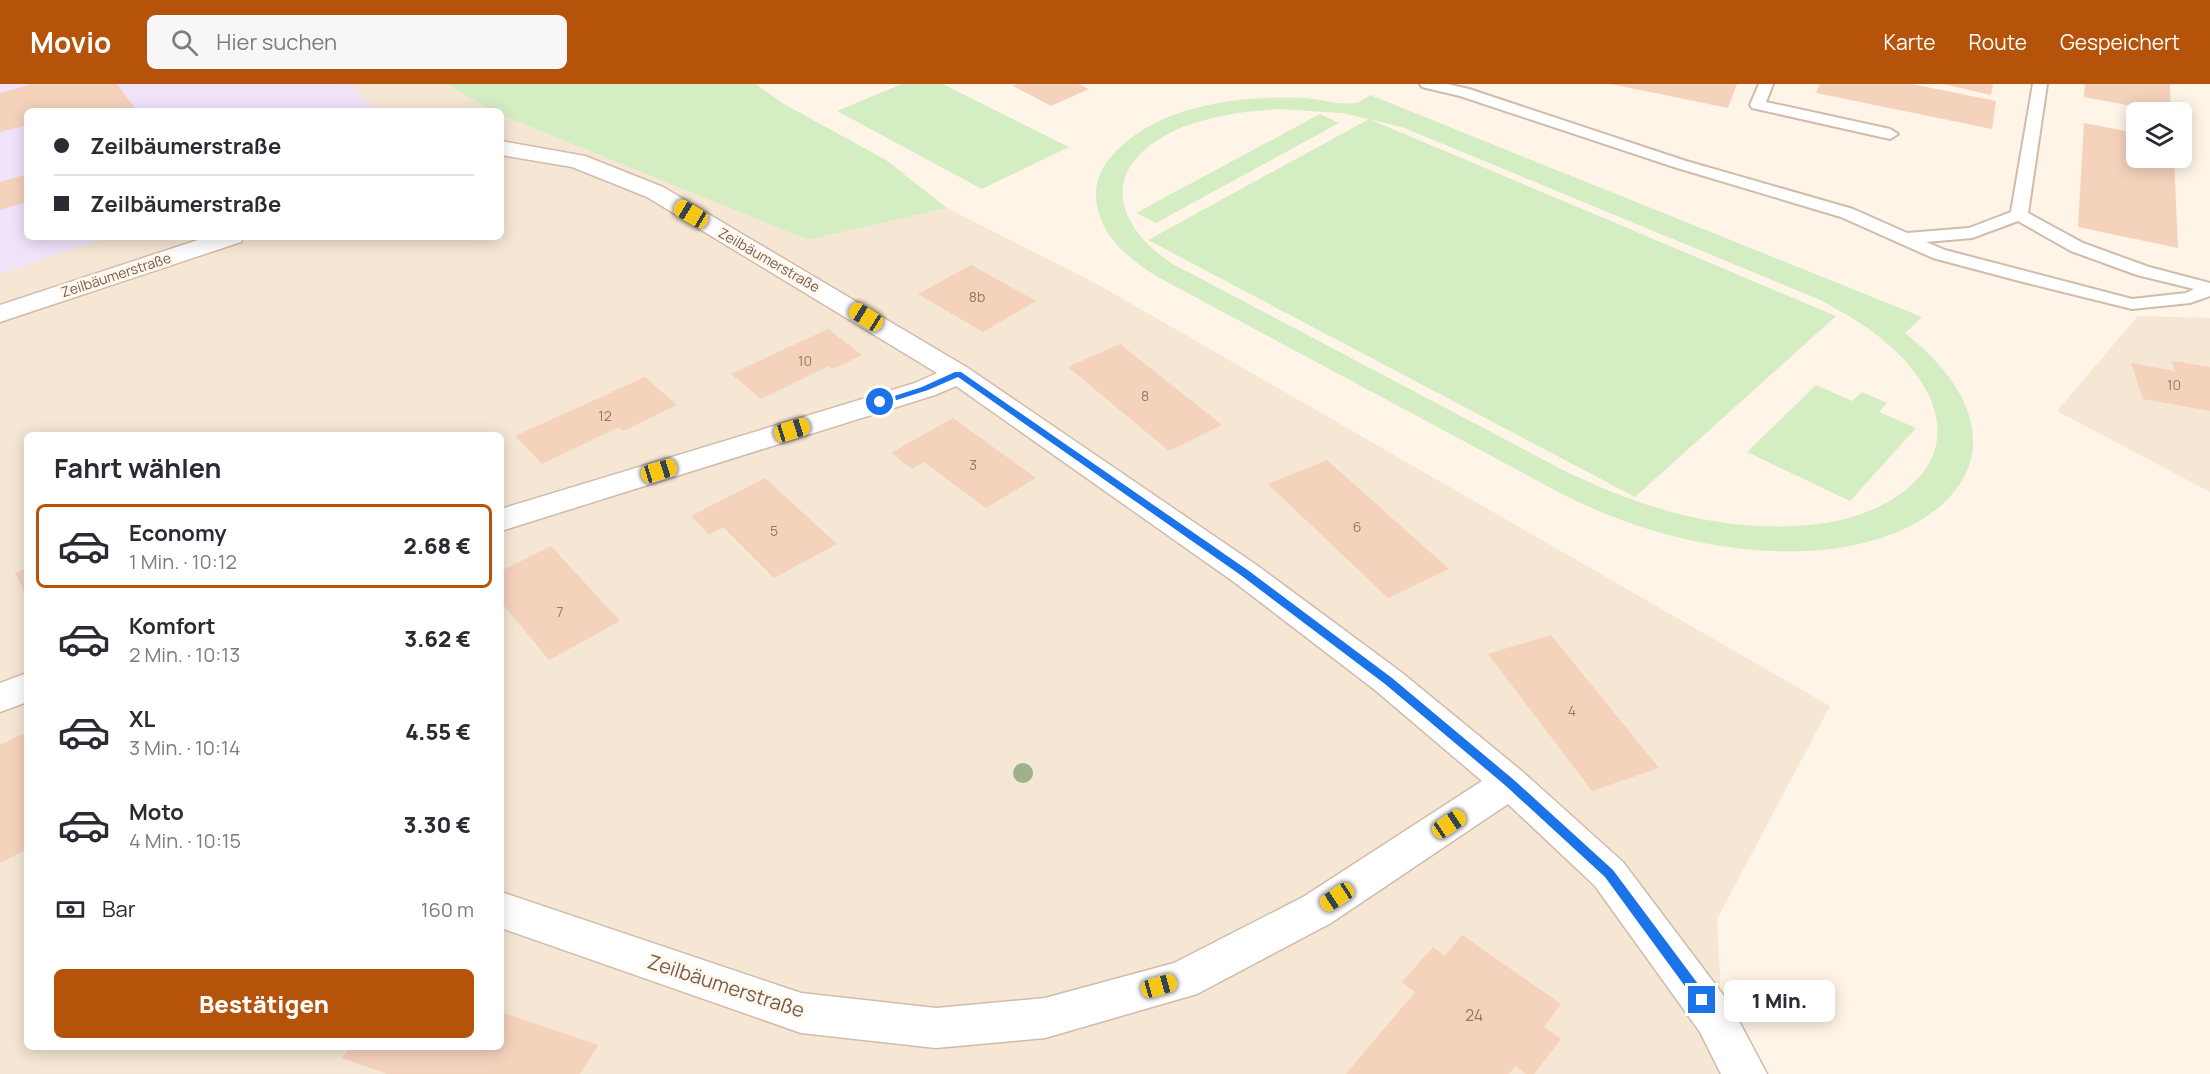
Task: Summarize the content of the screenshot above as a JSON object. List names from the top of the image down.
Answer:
{
  "streets": {
    "street": ["Zeilbäumerstraße"]
  },
  "house_numbers": [
    "8b",
    "10",
    "10",
    "8",
    "12",
    "3",
    "6",
    "5",
    "7",
    "4",
    "24"
  ],
  "page": {
    "header": "Movio",
    "search": "Hier suchen",
    "nav": ["Karte", "Route", "Gespeichert"],
    "banner": ["Zeilbäumerstraße", "Zeilbäumerstraße"],
    "heading": "Fahrt wählen",
    "list": [
      {
        "name": "Economy",
        "note": "1 Min. · 10:12",
        "value": "2.68 €"
      },
      {
        "name": "Komfort",
        "note": "2 Min. · 10:13",
        "value": "3.62 €"
      },
      {
        "name": "XL",
        "note": "3 Min. · 10:14",
        "value": "4.55 €"
      },
      {
        "name": "Moto",
        "note": "4 Min. · 10:15",
        "value": "3.30 €"
      }
    ],
    "pay": ["Bar", "160 m"],
    "buttons": "Bestätigen",
    "bubble": "1 Min."
  }
}
